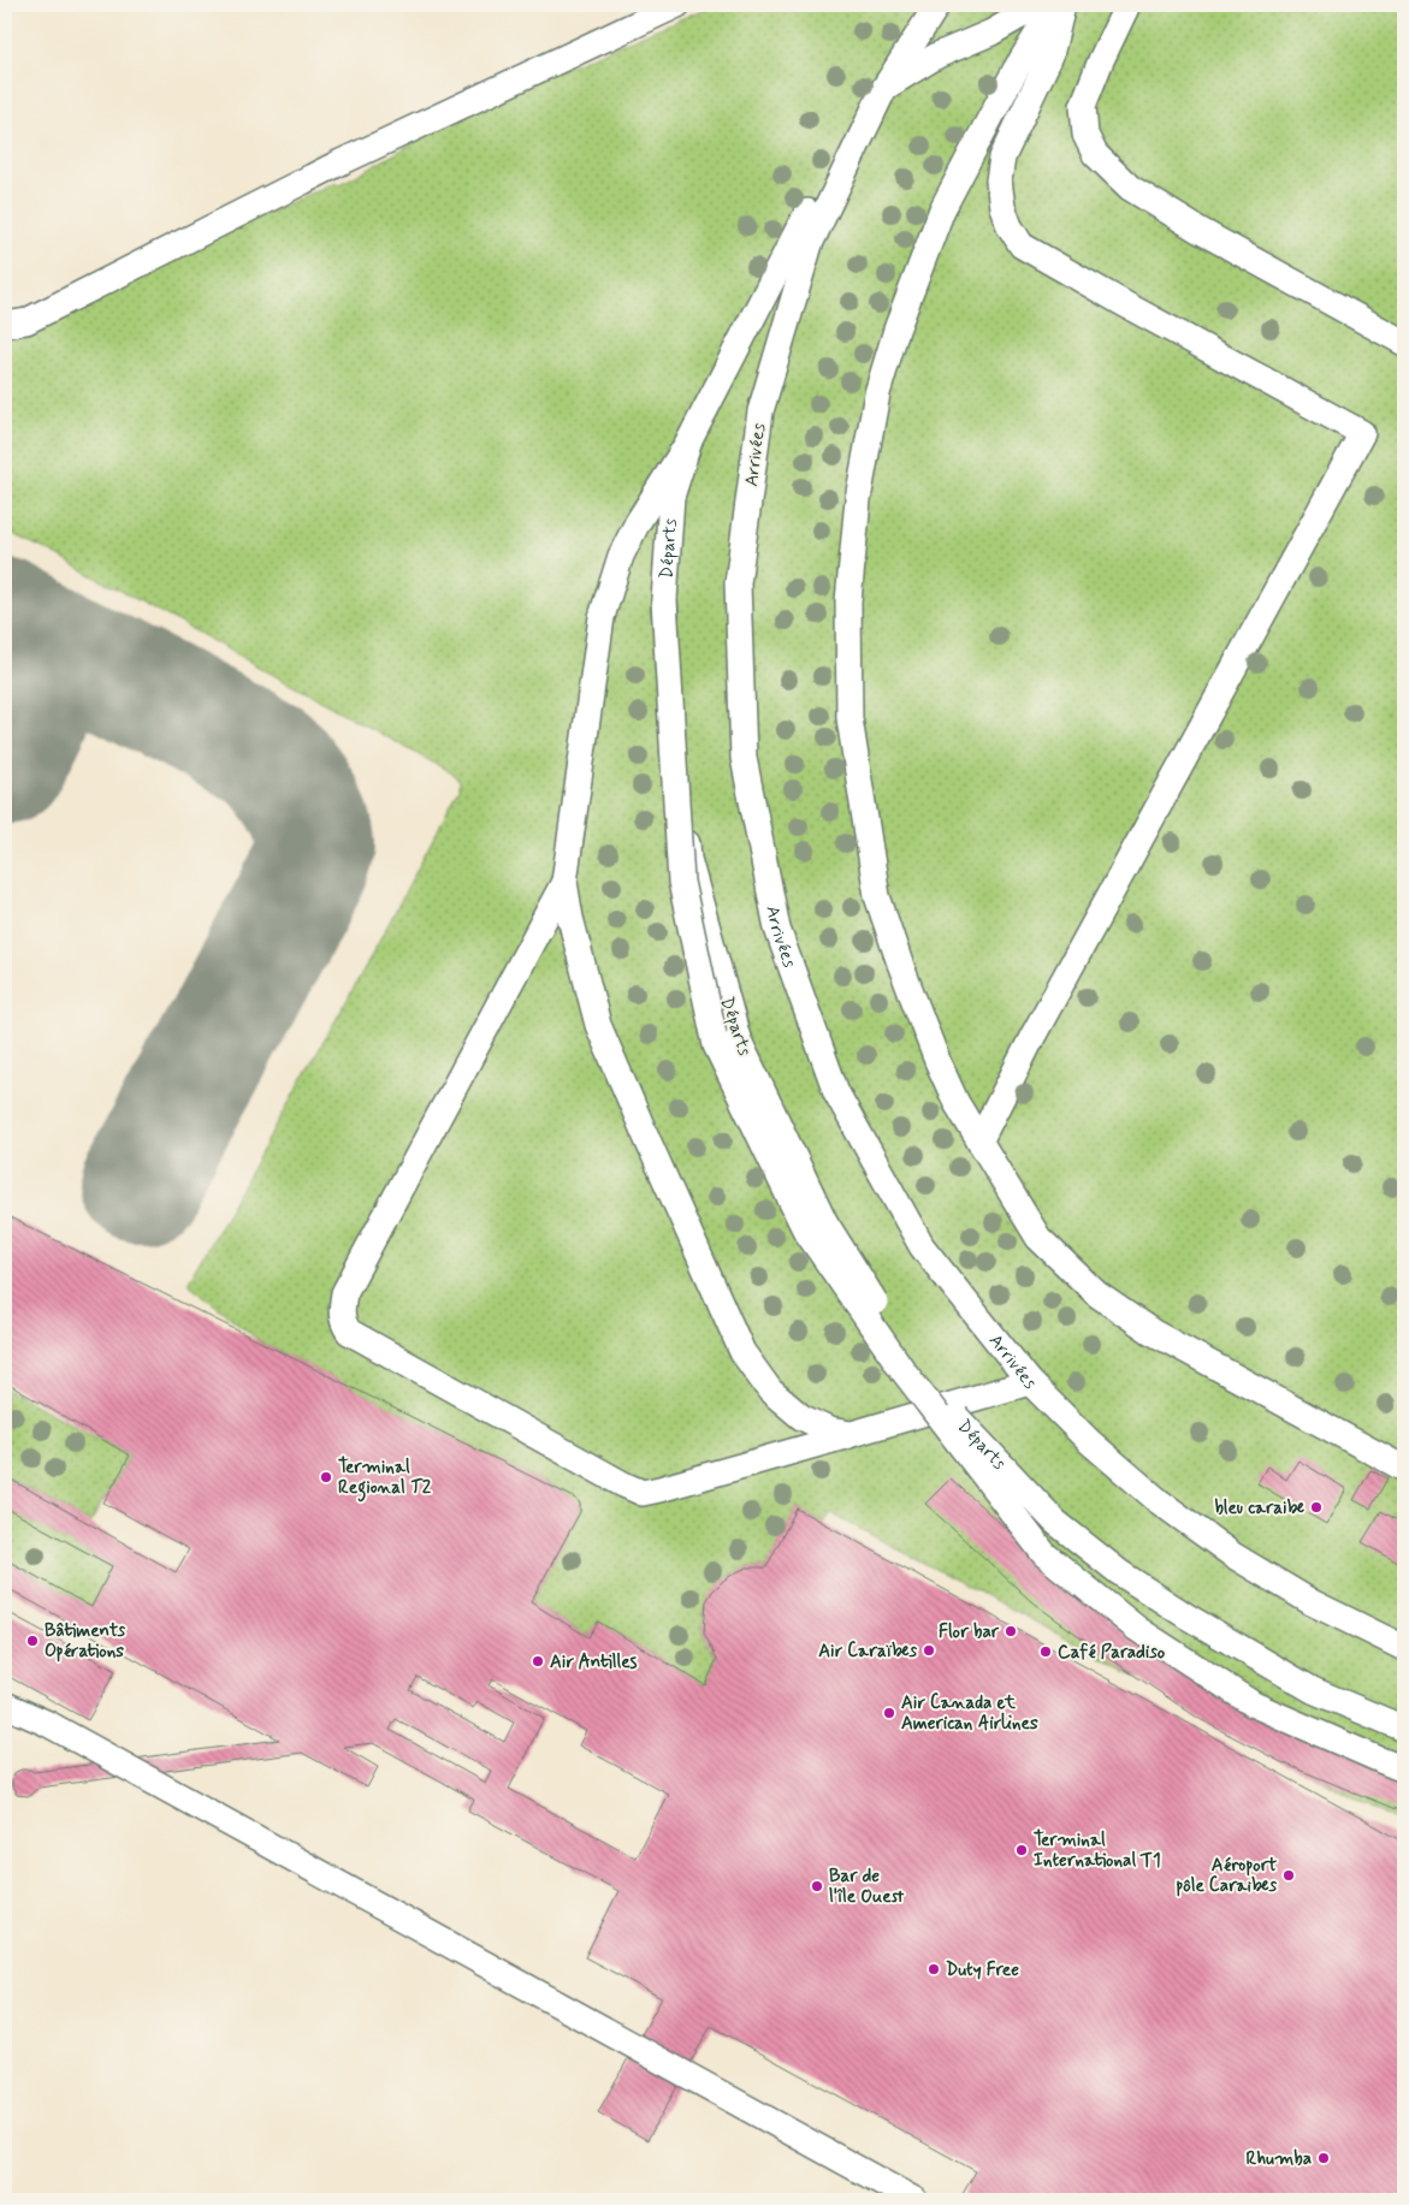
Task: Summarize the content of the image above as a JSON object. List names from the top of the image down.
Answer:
{
  "streets": {
    "lane": ["Arrivées", "Départs"]
  },
  "crossings": [
    ["Arrivées", "Départs"]
  ],
  "places": [
    "Terminal Regional T2",
    "bleu caraibe",
    "Flor bar",
    "Bâtiments Opérations",
    "Air Caraïbes",
    "Café Paradiso",
    "Air Antilles",
    "Air Canada et American Airlines",
    "Terminal International T1",
    "Aéroport pôle Caraibes",
    "Bar de l'île Ouest",
    "Duty Free",
    "Rhumba"
  ]
}
